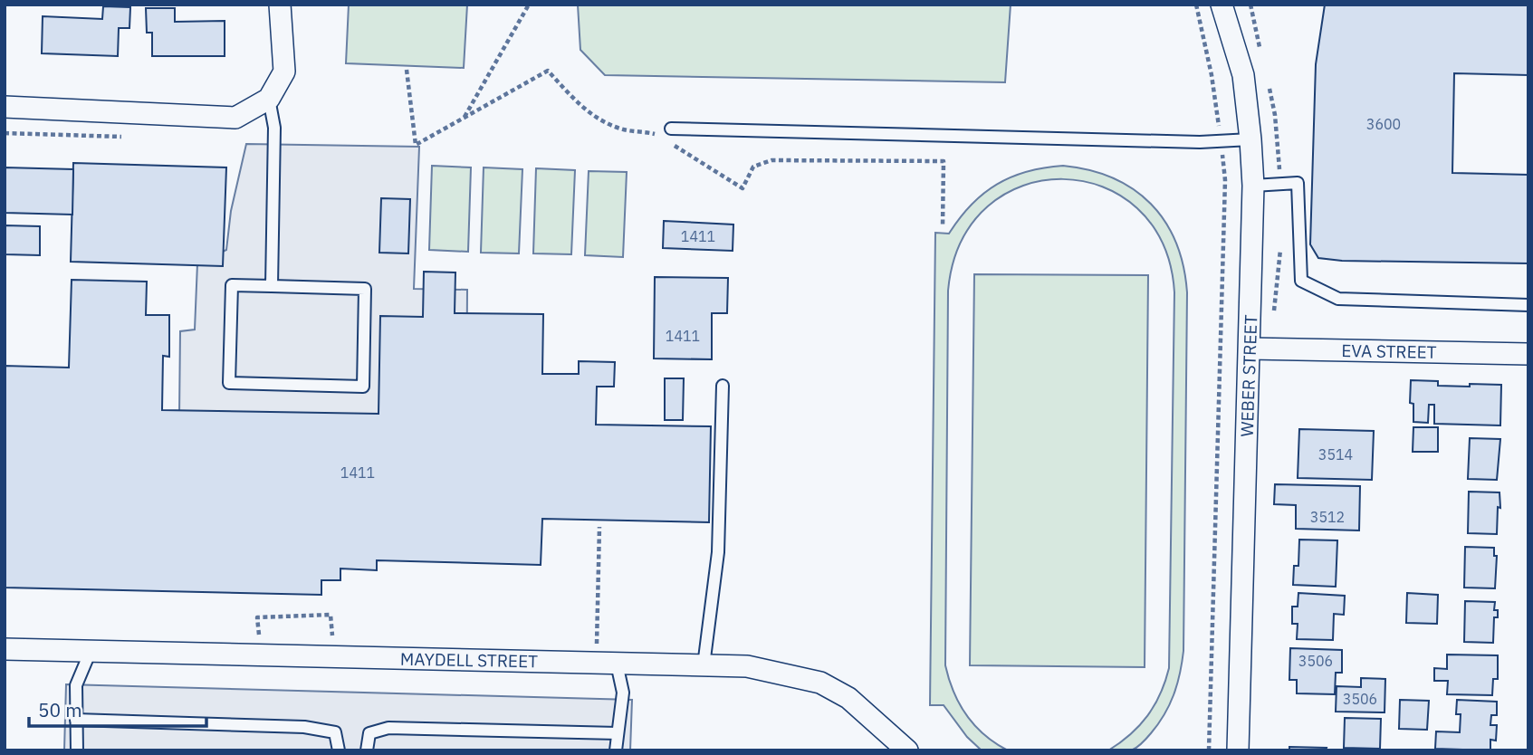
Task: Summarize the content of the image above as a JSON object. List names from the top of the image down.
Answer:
{
  "streets": {
    "street": ["EVA STREET", "WEBER STREET", "MAYDELL STREET"]
  },
  "crossings": [
    ["EVA STREET", "WEBER STREET"]
  ],
  "house_numbers": [
    "3600",
    "1411",
    "1411",
    "3514",
    "1411",
    "3512",
    "3506",
    "3506"
  ],
  "scale_bar": "50 m"
}
